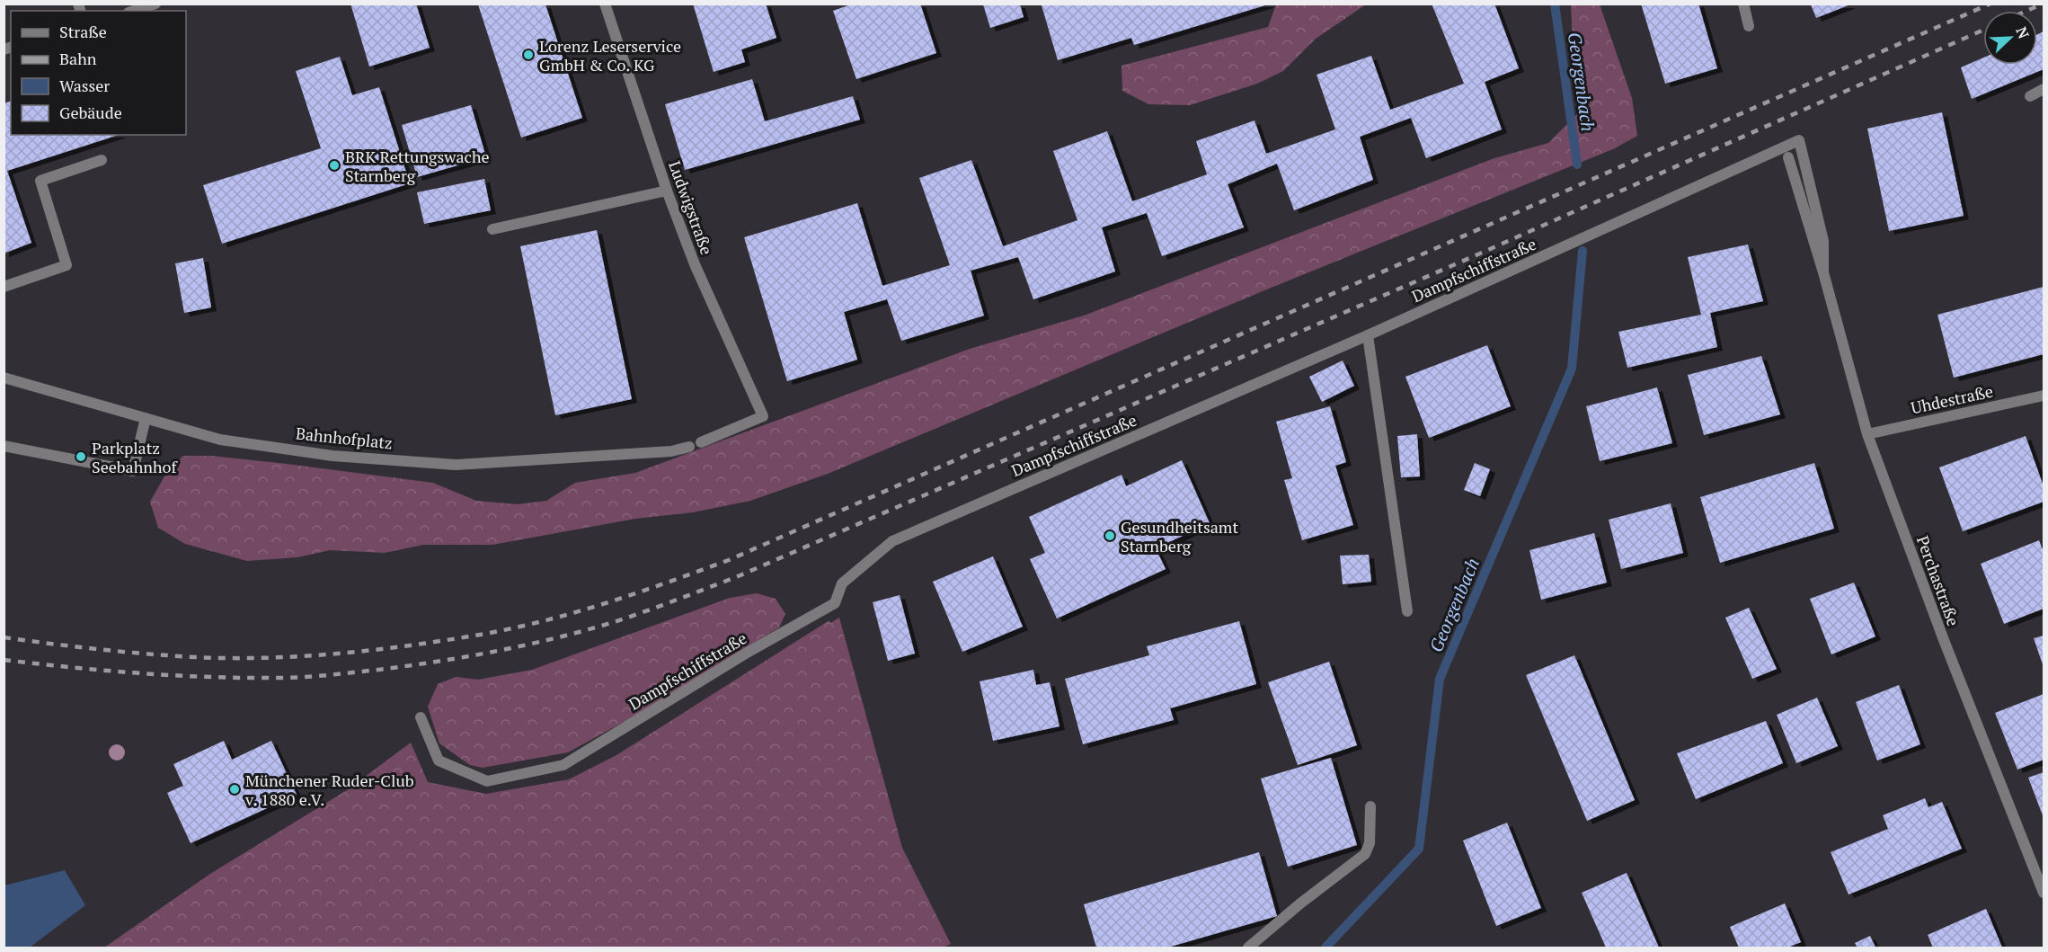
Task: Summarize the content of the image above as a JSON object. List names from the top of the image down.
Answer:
{
  "streets": {
    "street": [
      "Ludwigstraße",
      "Dampfschiffstraße",
      "Uhdestraße",
      "Bahnhofplatz",
      "Perchastraße"
    ]
  },
  "crossings": [
    ["Dampfschiffstraße", "Perchastraße"],
    ["Uhdestraße", "Perchastraße"]
  ],
  "water": ["Georgenbach"],
  "places": [
    "Lorenz Leserservice GmbH & Co. KG",
    "BRK Rettungswache Starnberg",
    "Parkplatz Seebahnhof",
    "Gesundheitsamt Starnberg",
    "Münchener Ruder-Club v. 1880 e.V."
  ],
  "legend": [
    "Straße",
    "Bahn",
    "Wasser",
    "Gebäude"
  ],
  "north": "top right"
}
